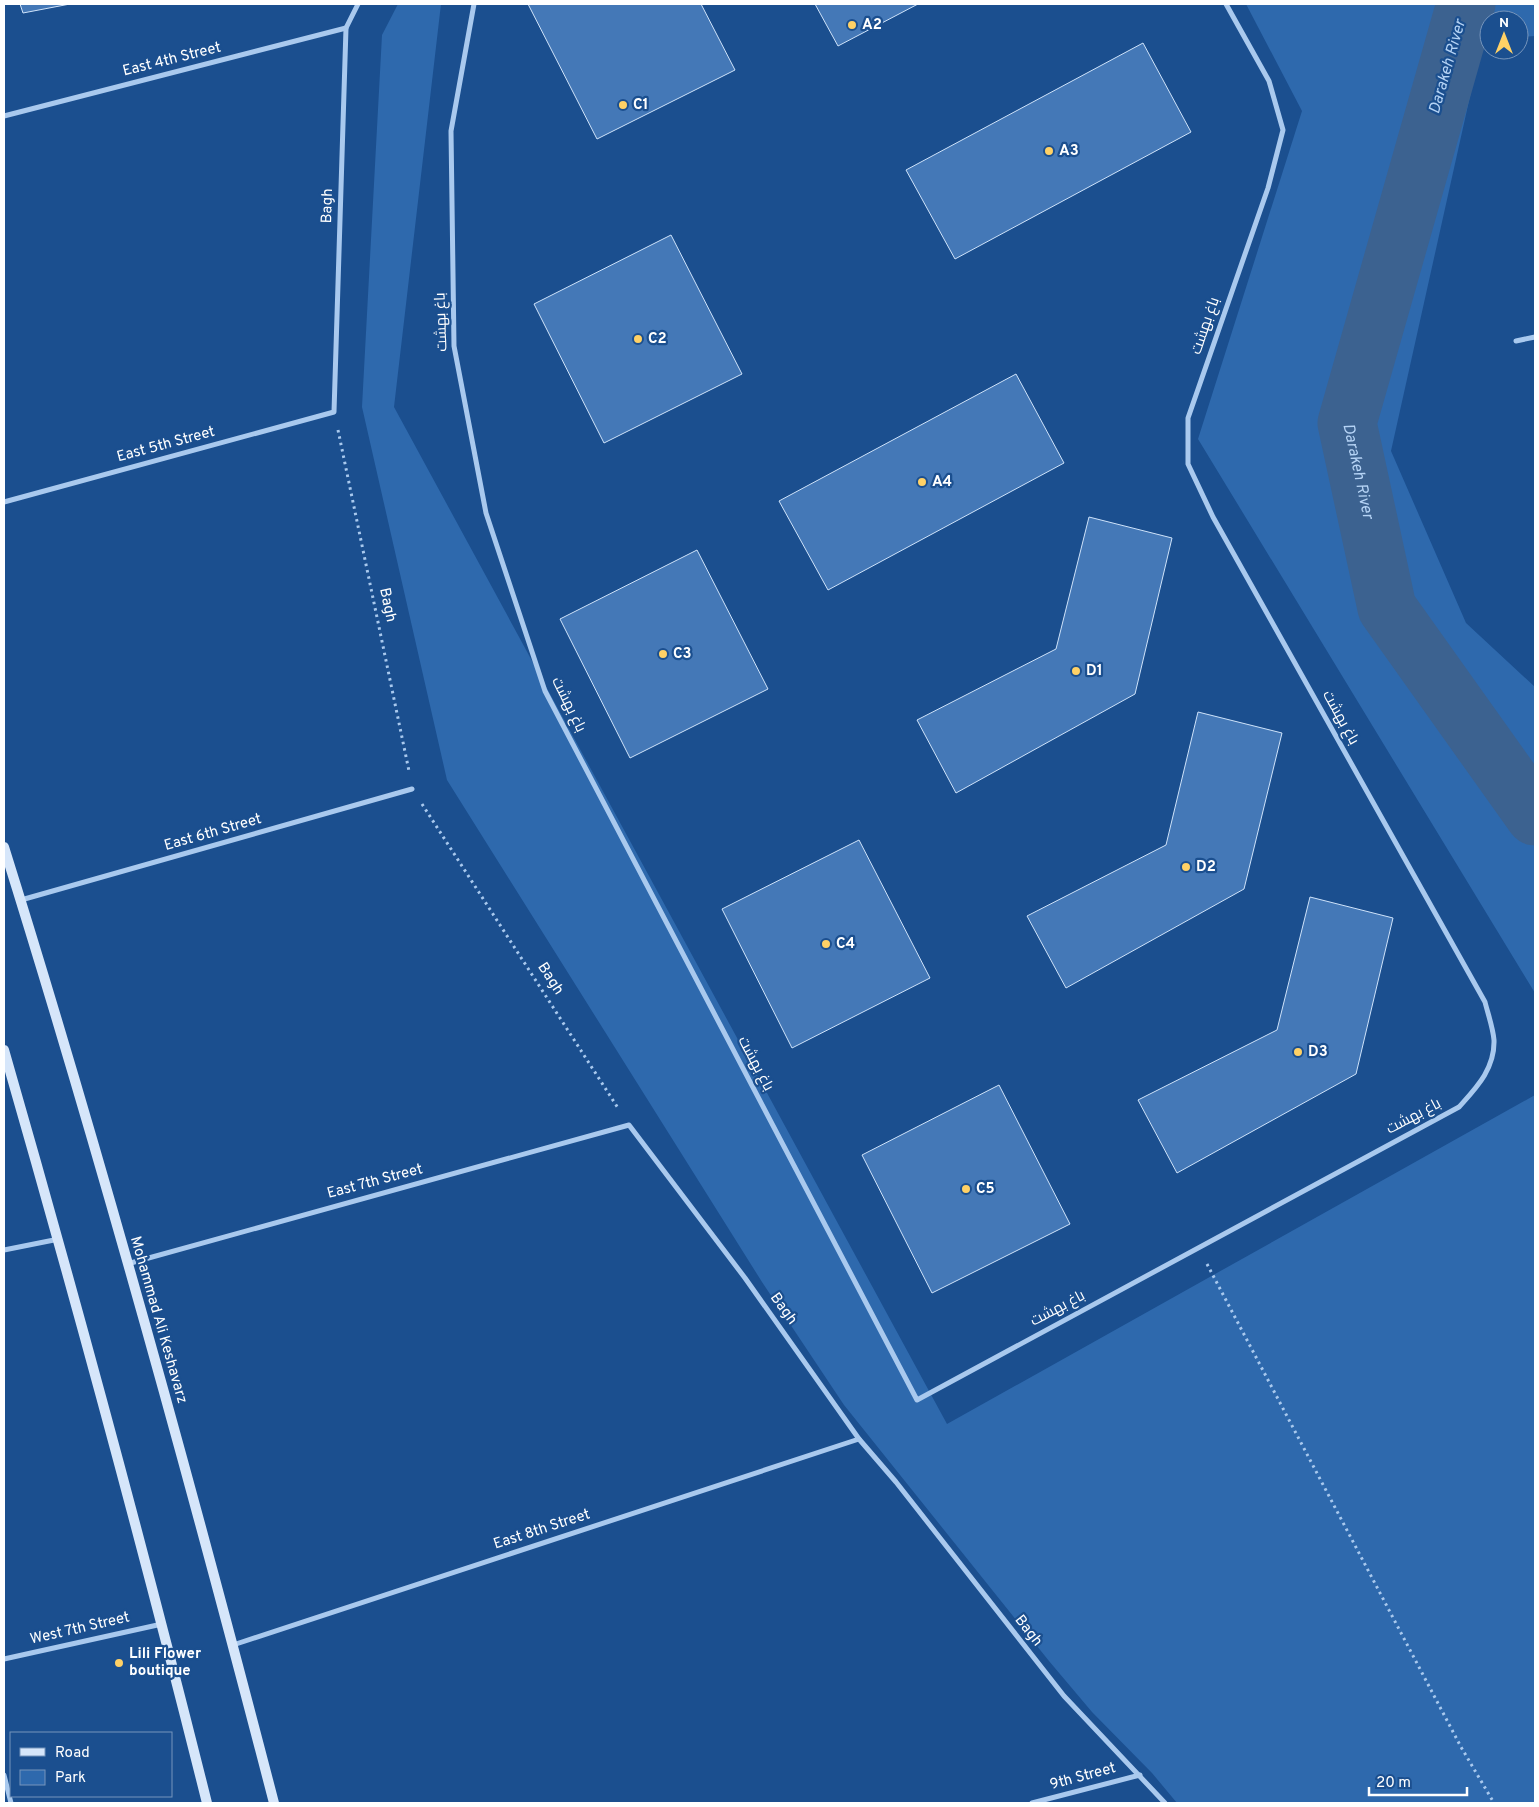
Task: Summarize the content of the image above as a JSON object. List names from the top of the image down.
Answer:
{
  "streets": {
    "main road": ["Mohammad Ali Keshavarz"],
    "street": [
      "East 4th Street",
      "Bagh",
      "باغ بهشت",
      "East 5th Street",
      "East 6th Street",
      "East 7th Street",
      "East 8th Street",
      "West 7th Street",
      "9th Street"
    ]
  },
  "crossings": [
    ["East 4th Street", "Bagh"],
    ["Bagh", "East 5th Street"],
    ["Bagh", "East 6th Street"],
    ["Bagh", "East 7th Street"],
    ["Bagh", "East 8th Street"],
    ["Bagh", "9th Street"],
    ["East 6th Street", "Mohammad Ali Keshavarz"],
    ["East 7th Street", "Mohammad Ali Keshavarz"],
    ["Mohammad Ali Keshavarz", "East 8th Street"]
  ],
  "water": ["Darakeh River"],
  "places": [
    "A2",
    "C1",
    "A3",
    "C2",
    "A4",
    "C3",
    "D1",
    "D2",
    "C4",
    "D3",
    "C5",
    "Lili Flower boutique"
  ],
  "legend": ["Road", "Park"],
  "scale_bar": "20 m",
  "north": "top"
}
